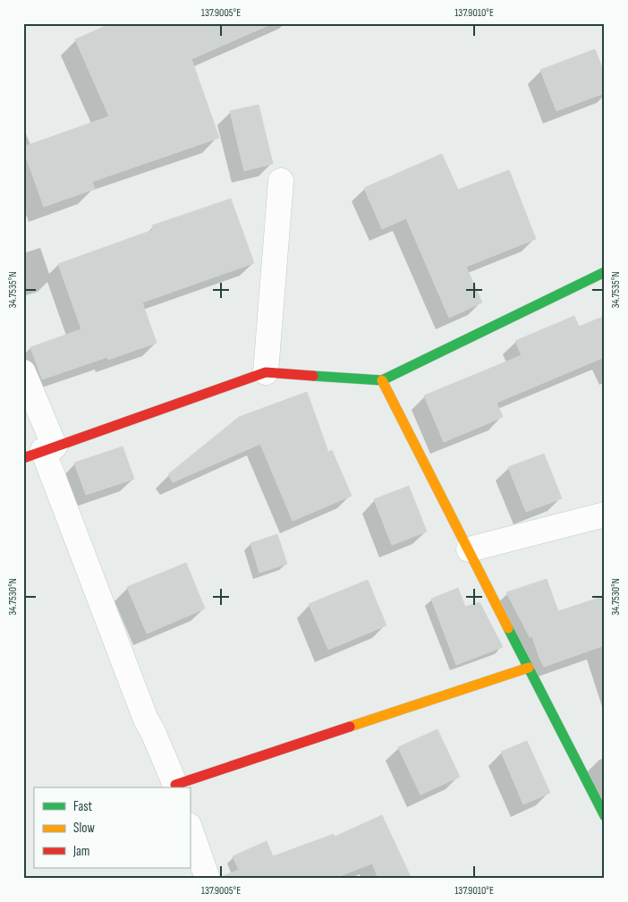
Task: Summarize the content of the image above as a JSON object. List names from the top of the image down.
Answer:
{
  "legend": ["Fast", "Slow", "Jam"],
  "coordinates": [
    "137.9005°E",
    "137.9010°E",
    "34.7535°N",
    "34.7530°N"
  ]
}
